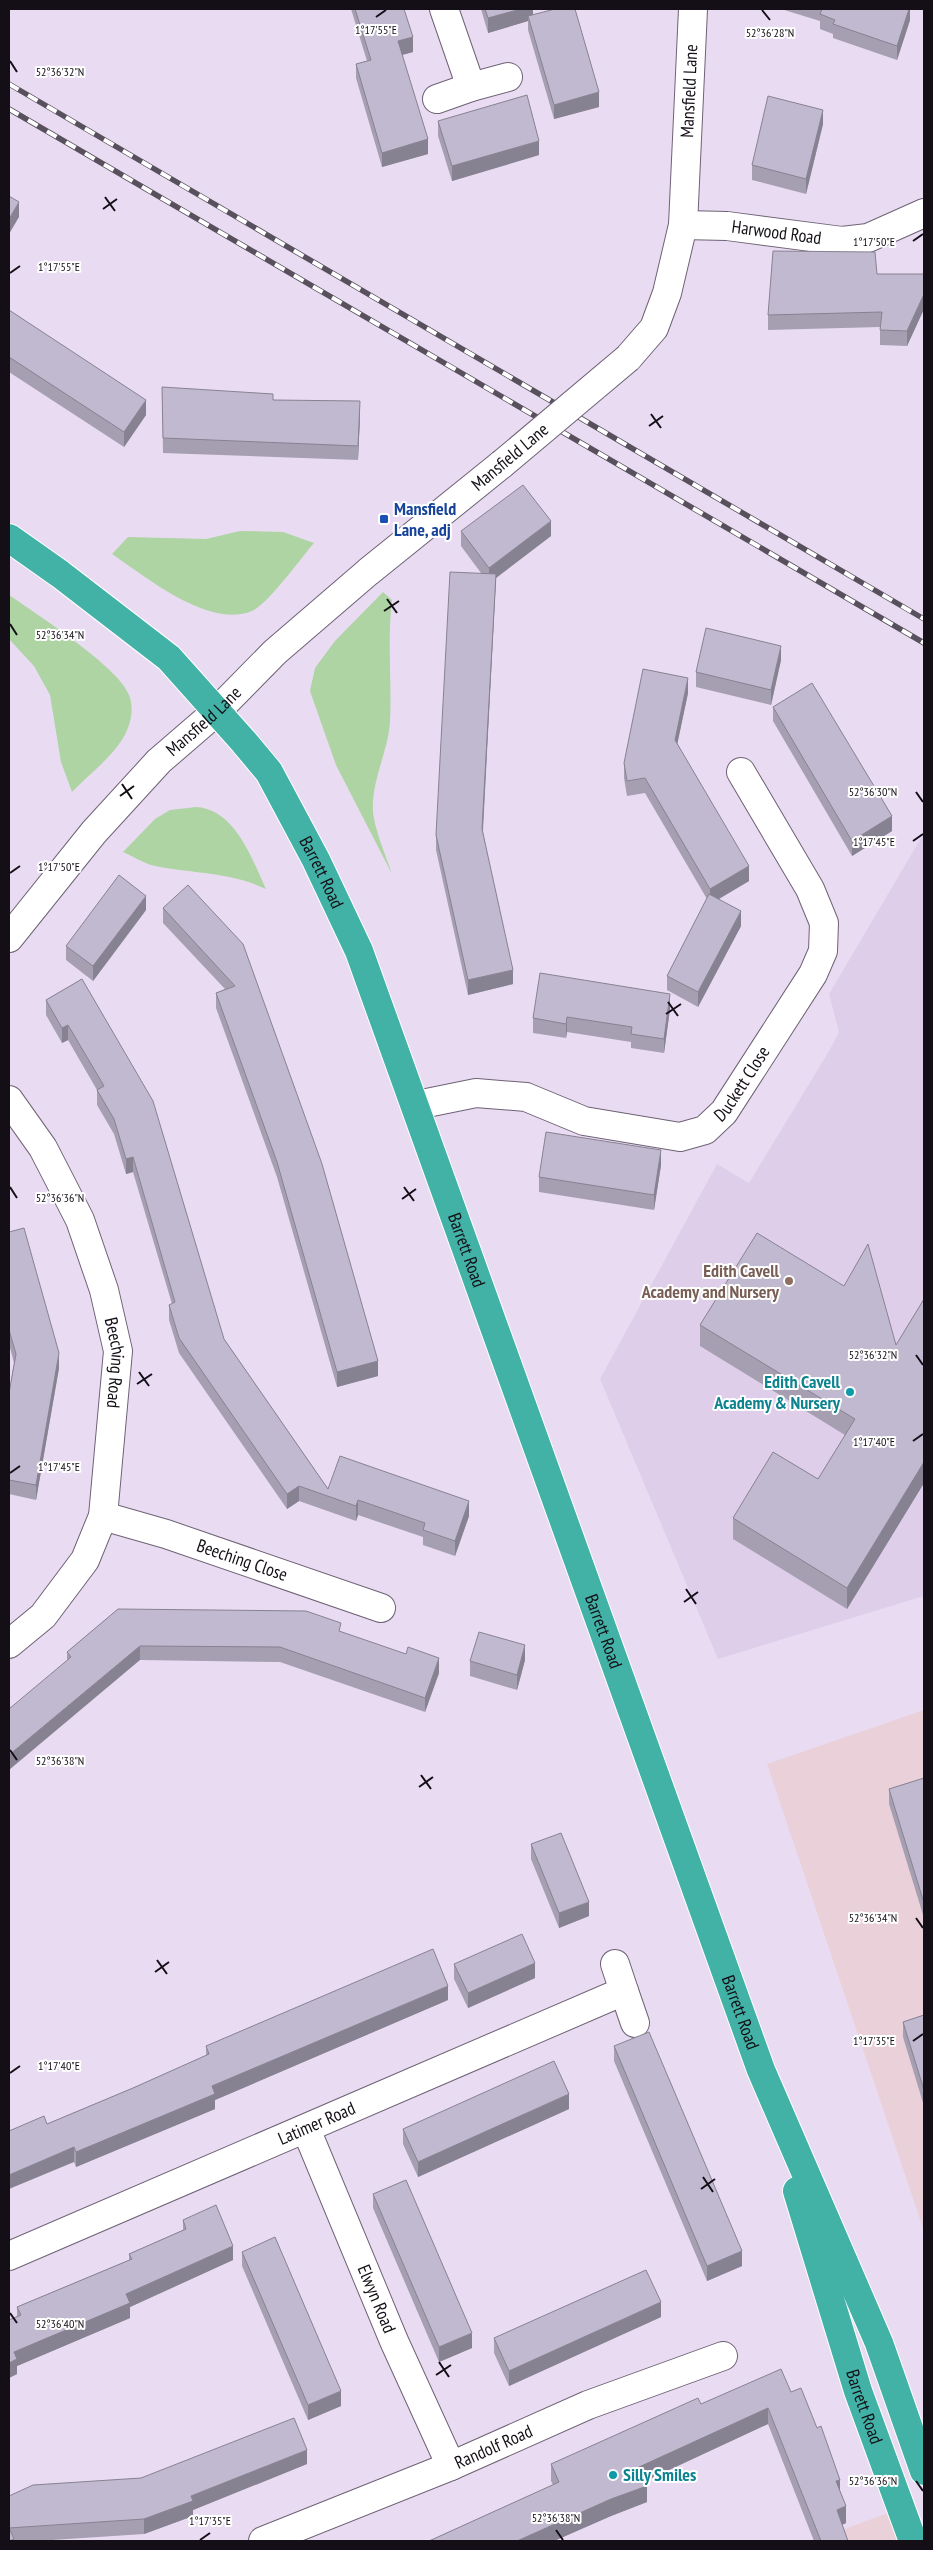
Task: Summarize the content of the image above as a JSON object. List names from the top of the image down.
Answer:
{
  "streets": {
    "highway": ["Barrett Road"],
    "street": [
      "Mansfield Lane",
      "Harwood Road",
      "Duckett Close",
      "Beeching Road",
      "Beeching Close",
      "Latimer Road",
      "Elwyn Road",
      "Randolf Road"
    ]
  },
  "crossings": [
    ["Mansfield Lane", "Harwood Road"],
    ["Mansfield Lane", "Barrett Road"],
    ["Barrett Road", "Duckett Close"],
    ["Beeching Road", "Beeching Close"],
    ["Latimer Road", "Elwyn Road"],
    ["Elwyn Road", "Randolf Road"]
  ],
  "places": {
    "transit": ["Mansfield Lane, adj"],
    "other": ["Edith Cavell Academy and Nursery", "Edith Cavell Academy & Nursery", "Silly Smiles"]
  },
  "coordinates": [
    "1°17'55\"E",
    "52°36'28\"N",
    "52°36'32\"N",
    "1°17'50\"E",
    "52°36'34\"N",
    "52°36'30\"N",
    "1°17'45\"E",
    "52°36'36\"N",
    "1°17'40\"E",
    "52°36'38\"N",
    "1°17'35\"E",
    "52°36'40\"N"
  ]
}
